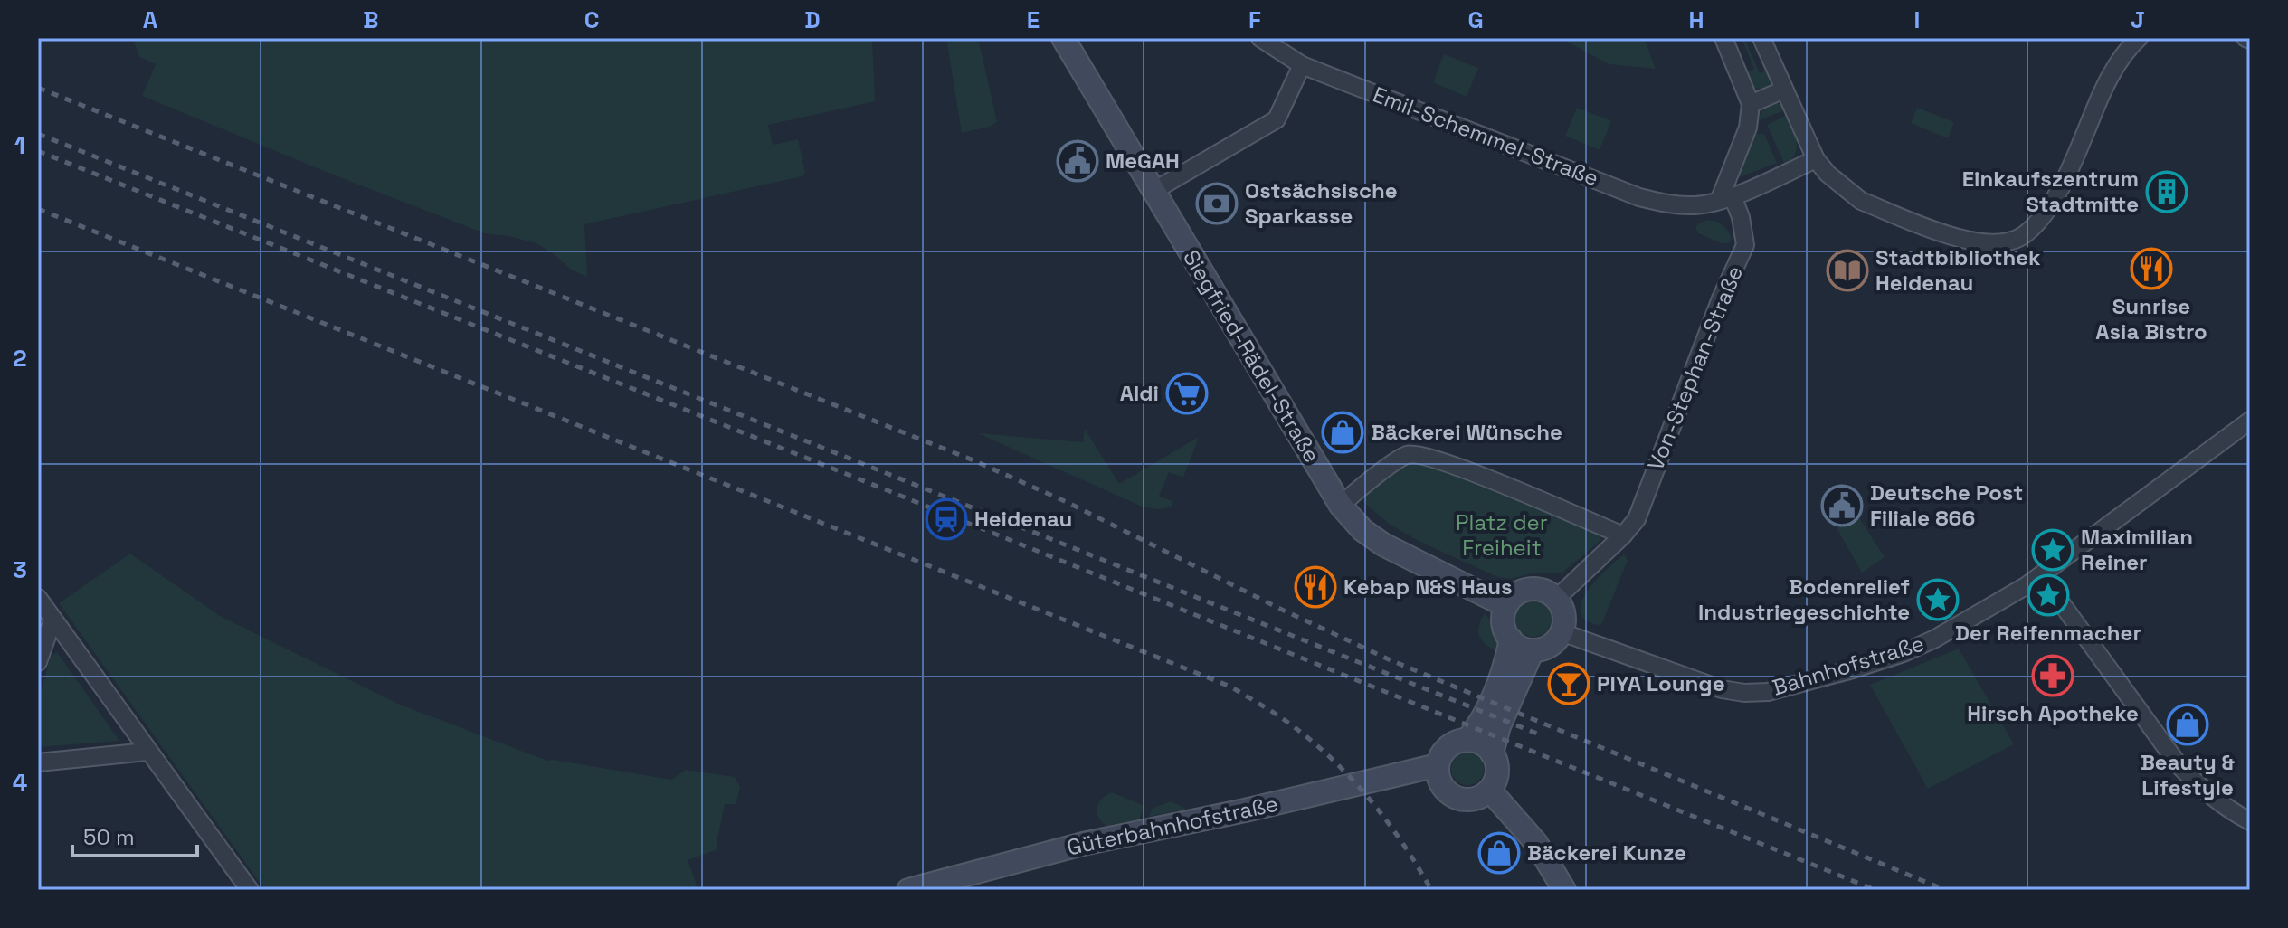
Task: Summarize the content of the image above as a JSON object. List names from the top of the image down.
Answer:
{
  "streets": {
    "street": [
      "Emil-Schemmel-Straße",
      "Siegfried-Rädel-Straße",
      "Von-Stephan-Straße",
      "Bahnhofstraße",
      "Güterbahnhofstraße"
    ]
  },
  "crossings": [
    ["Emil-Schemmel-Straße", "Von-Stephan-Straße"],
    ["Siegfried-Rädel-Straße", "Bahnhofstraße"]
  ],
  "parks": ["Platz der Freiheit"],
  "places": {
    "public building": ["MeGAH", "Deutsche Post Filiale 866"],
    "building": ["Einkaufszentrum Stadtmitte"],
    "bank": ["Ostsächsische Sparkasse"],
    "restaurant": ["Sunrise Asia Bistro", "Kebap N&S Haus"],
    "library": ["Stadtbibliothek Heidenau"],
    "supermarket": ["Aldi"],
    "shop": ["Bäckerei Wünsche", "Beauty & Lifestyle", "Bäckerei Kunze"],
    "station": ["Heidenau"],
    "place": ["Maximilian Reiner", "Der Reifenmacher", "Bodenrelief Industriegeschichte"],
    "pharmacy": ["Hirsch Apotheke"],
    "bar": ["PIYA Lounge"]
  },
  "scale_bar": "50 m",
  "grid": {
    "columns": [
      "A",
      "B",
      "C",
      "D",
      "E",
      "F",
      "G",
      "H",
      "I",
      "J"
    ],
    "rows": [
      "1",
      "2",
      "3",
      "4"
    ]
  }
}
